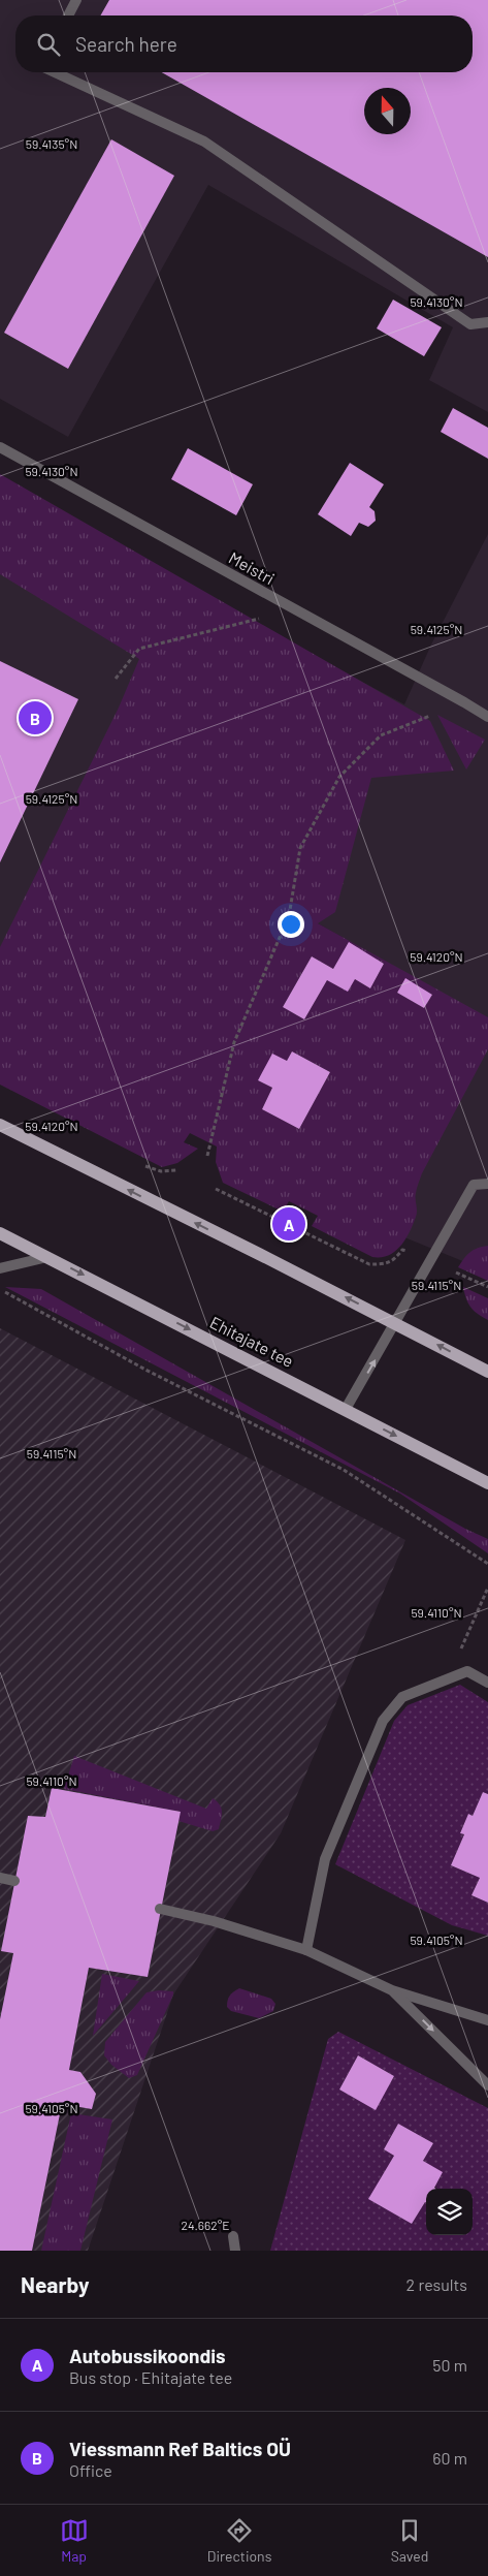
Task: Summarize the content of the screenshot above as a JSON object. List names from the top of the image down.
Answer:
{
  "streets": {
    "main road": ["Ehitajate tee"],
    "lane": ["Meistri"]
  },
  "north": "top",
  "page": {
    "search": "Search here",
    "pins": ["B", "A"],
    "heading": ["Nearby", "2 results"],
    "list": [
      {
        "mark": "A",
        "name": "Autobussikoondis",
        "note": "Bus stop · Ehitajate tee",
        "value": "50 m"
      },
      {
        "mark": "B",
        "name": "Viessmann Ref Baltics OÜ",
        "note": "Office",
        "value": "60 m"
      }
    ],
    "nav": ["Map", "Directions", "Saved"]
  },
  "coordinates": [
    "59.4135°N",
    "59.4130°N",
    "59.4125°N",
    "59.4120°N",
    "59.4115°N",
    "59.4110°N",
    "59.4105°N",
    "24.662°E"
  ]
}
